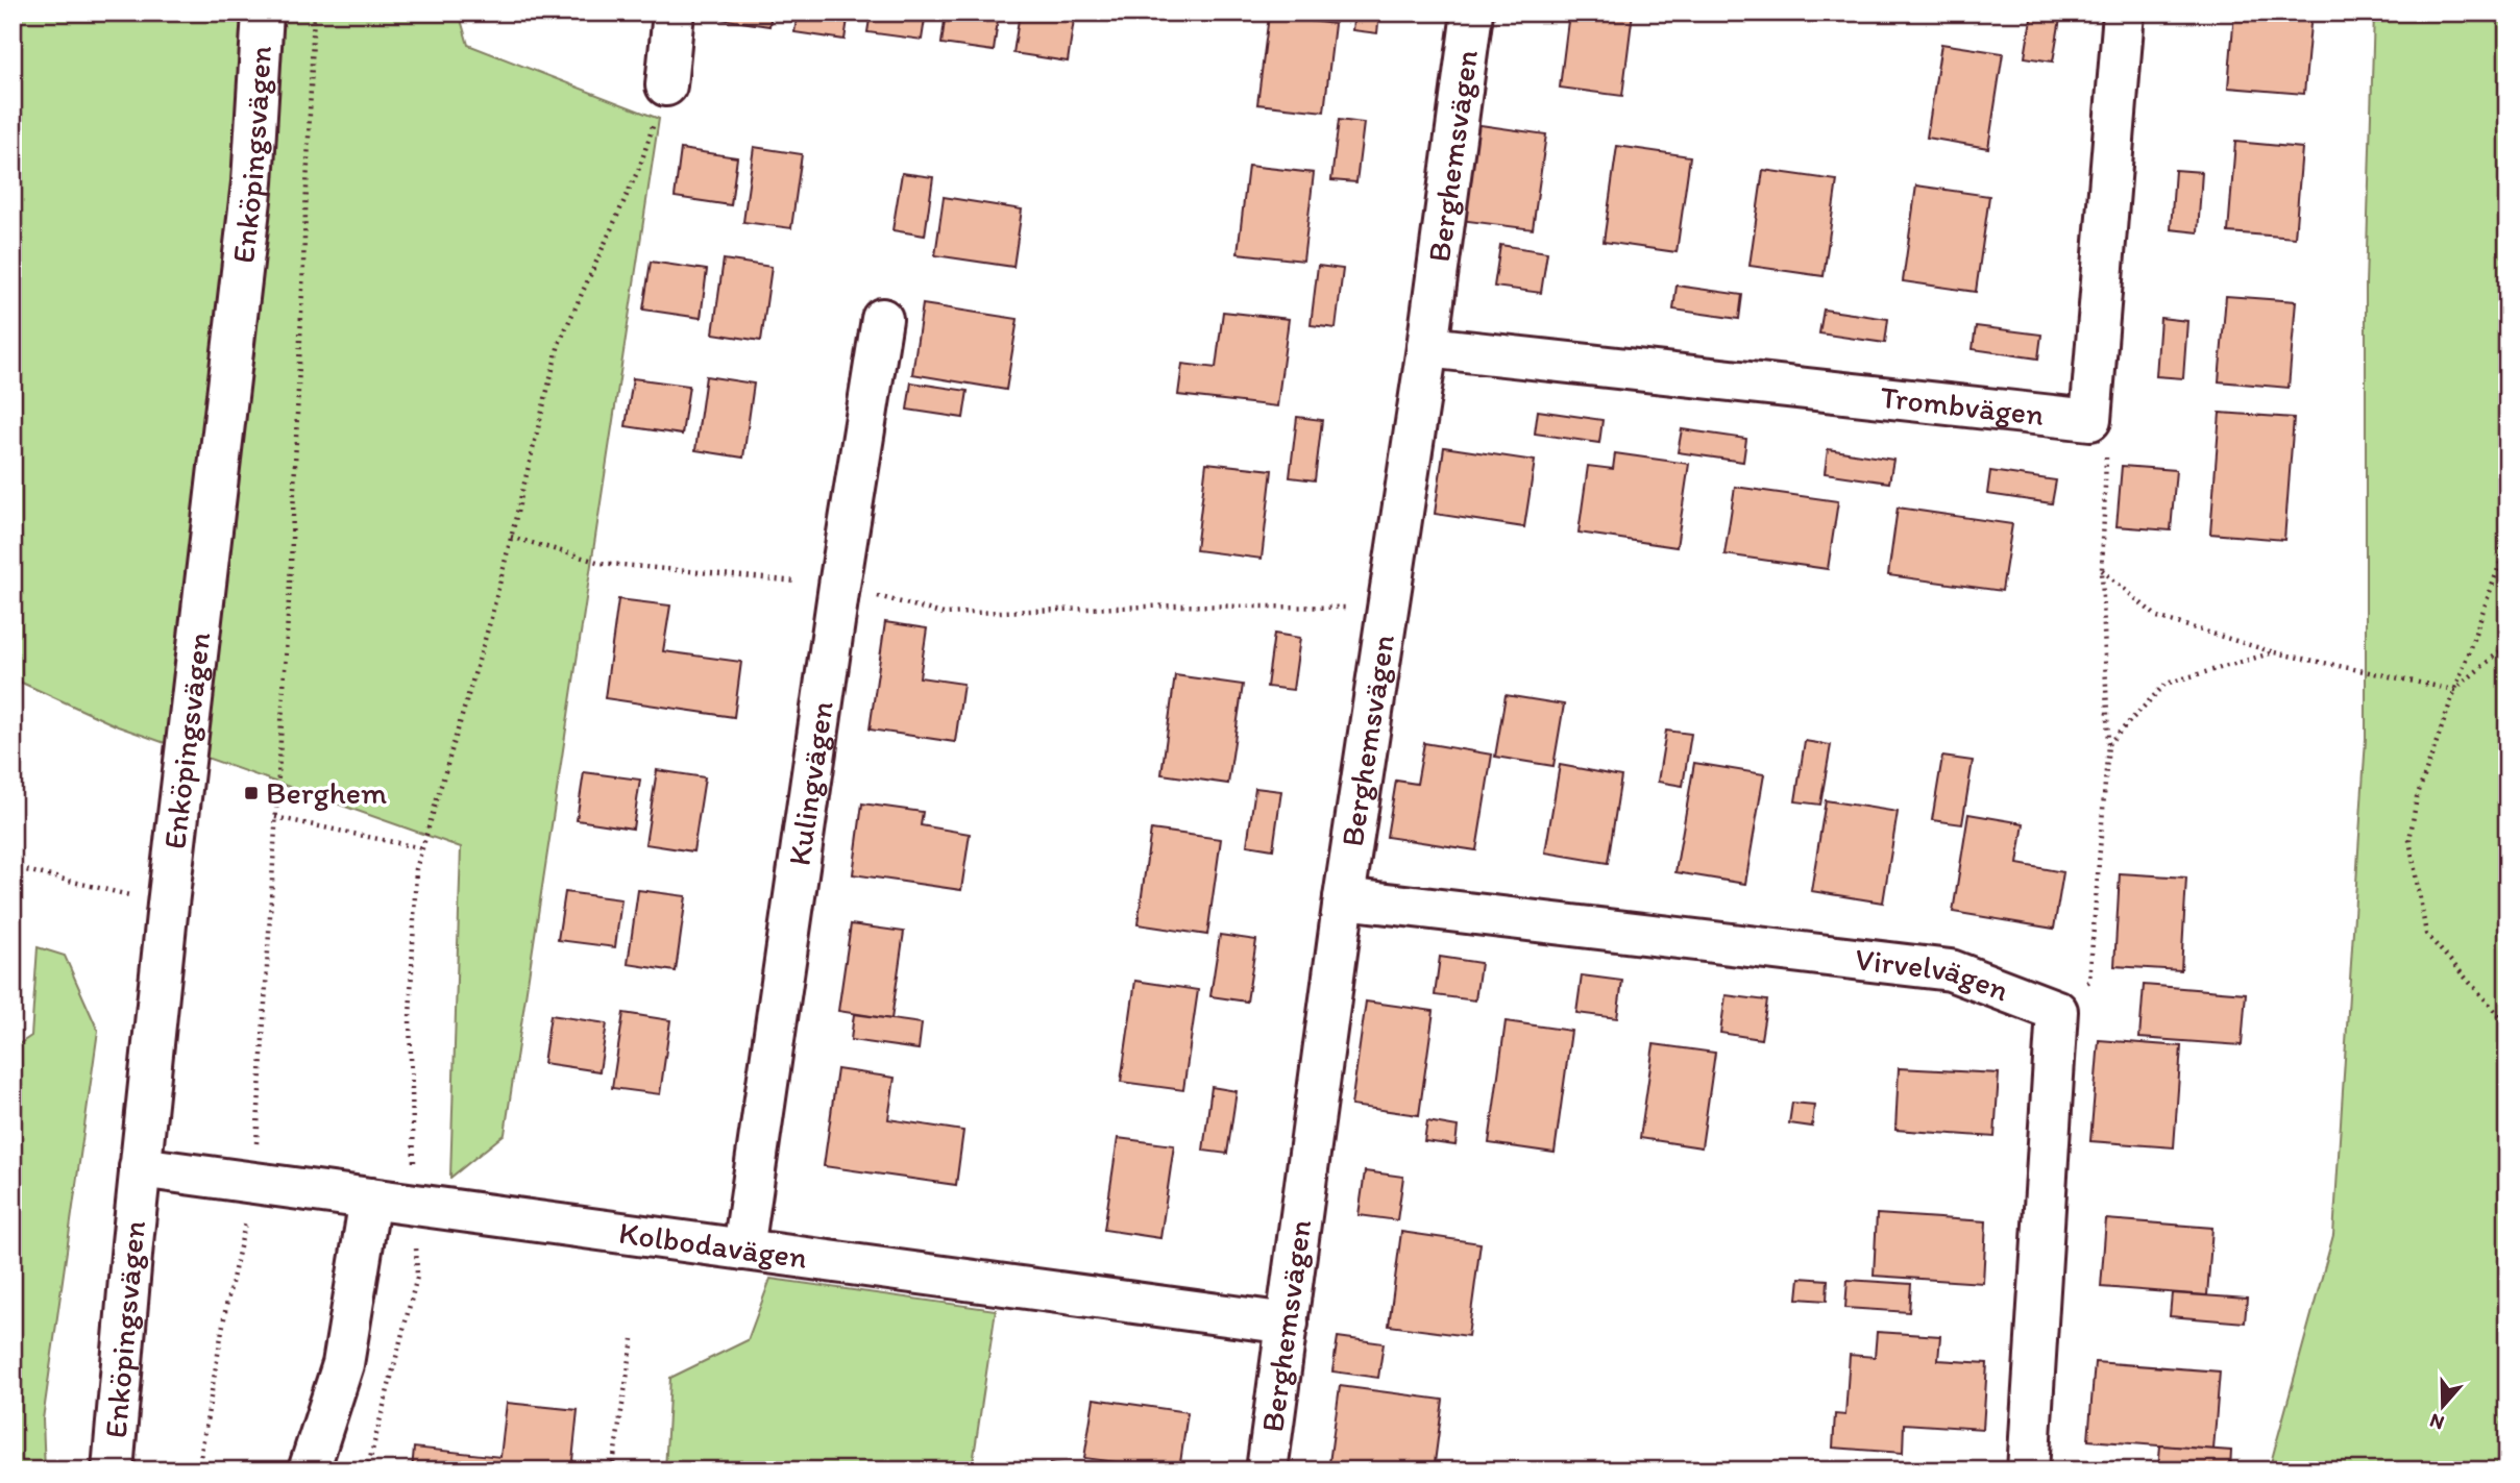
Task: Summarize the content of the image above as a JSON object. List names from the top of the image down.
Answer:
{
  "streets": {
    "street": [
      "Enköpingsvägen",
      "Berghemsvägen",
      "Trombvägen",
      "Kulingvägen",
      "Virvelvägen",
      "Kolbodavägen"
    ]
  },
  "crossings": [
    ["Enköpingsvägen", "Kolbodavägen"],
    ["Berghemsvägen", "Trombvägen"],
    ["Berghemsvägen", "Virvelvägen"],
    ["Berghemsvägen", "Kolbodavägen"],
    ["Kulingvägen", "Kolbodavägen"]
  ],
  "places": {
    "transit": ["Berghem"]
  },
  "north": "bottom"
}
